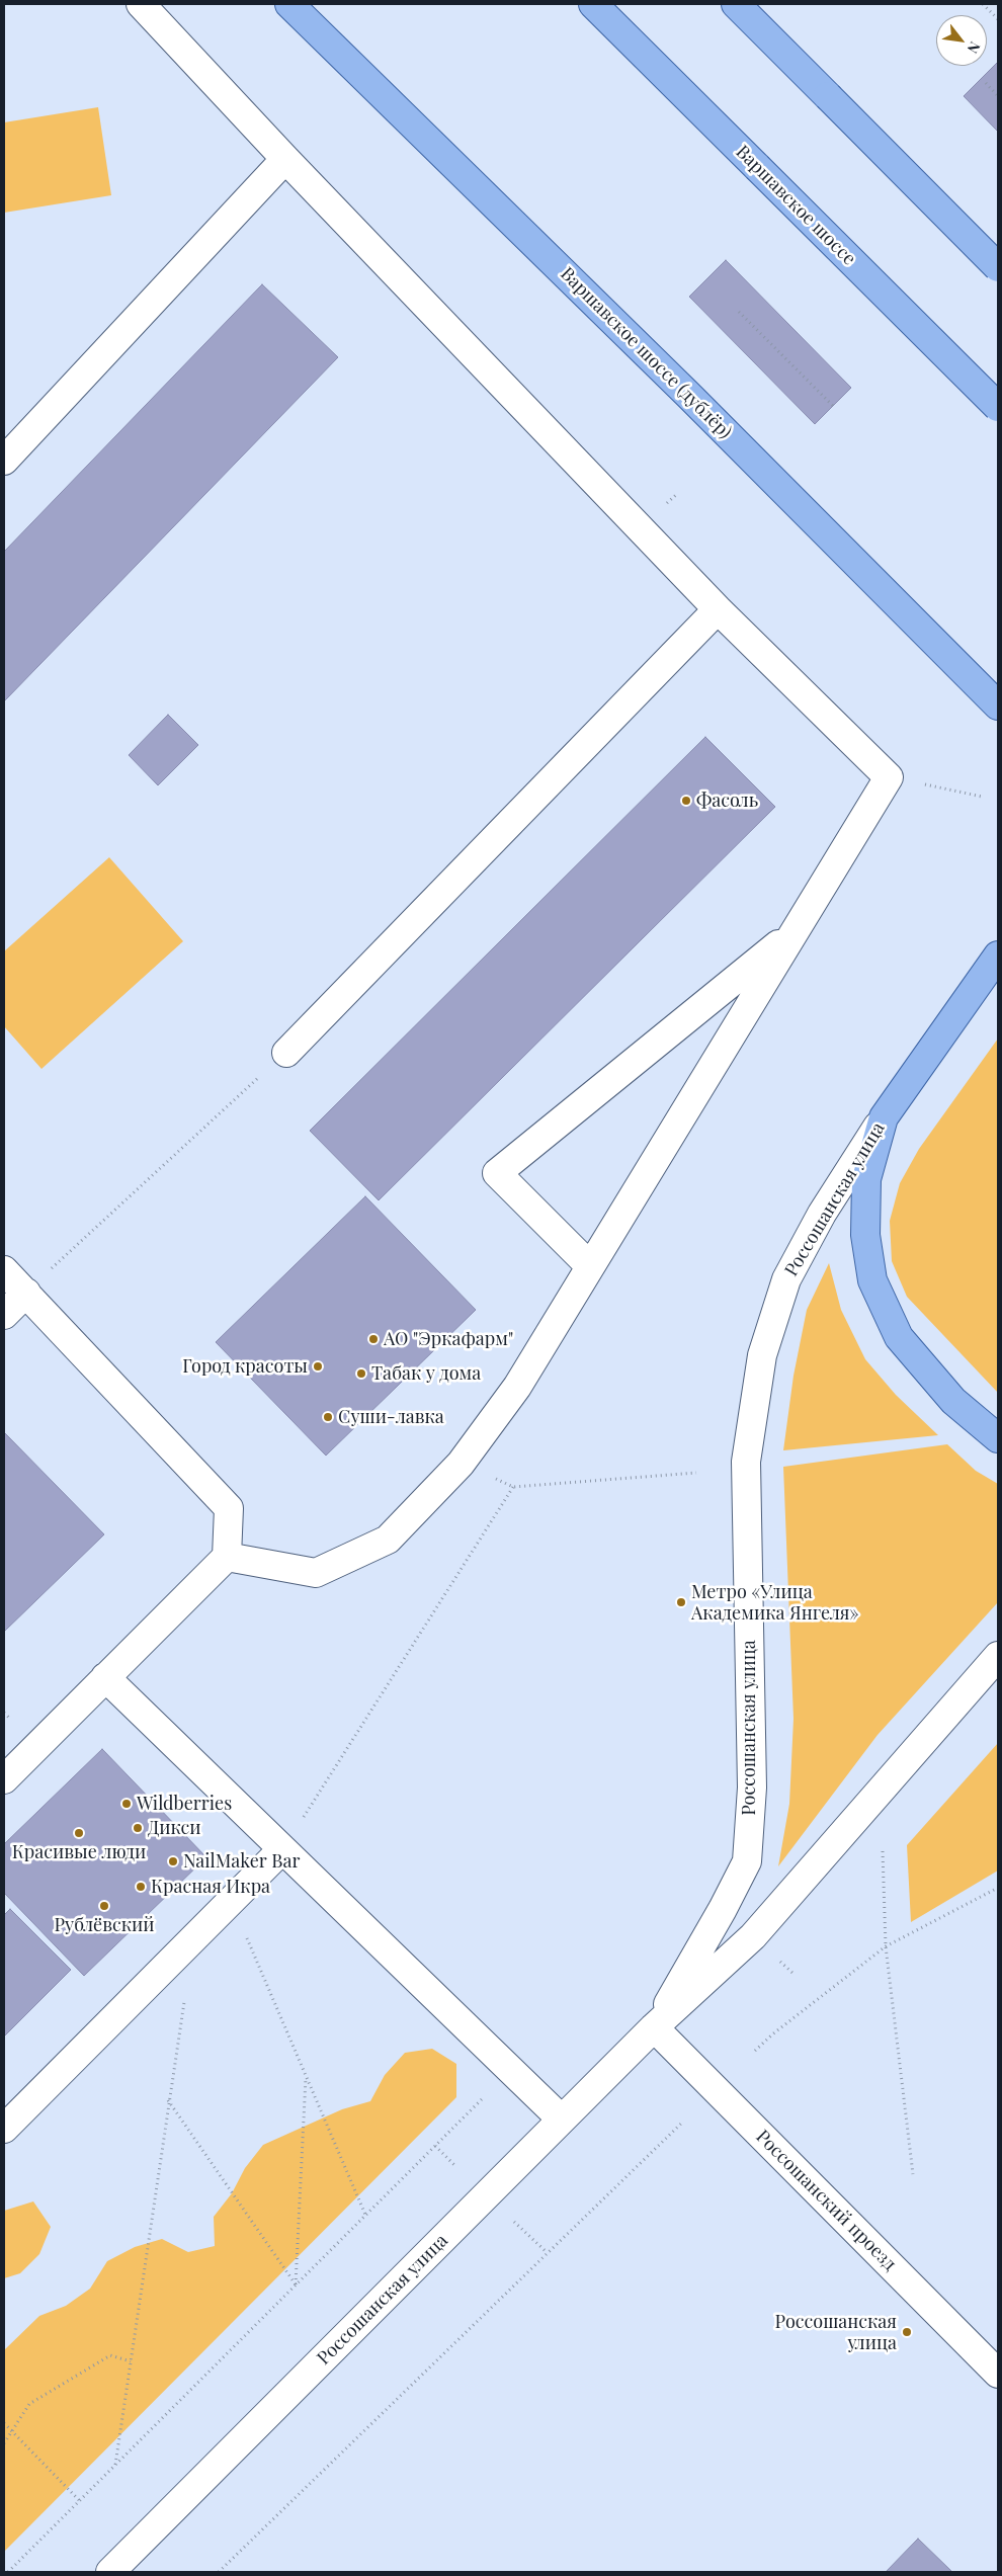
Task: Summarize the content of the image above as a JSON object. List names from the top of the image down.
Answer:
{
  "streets": {
    "main road": ["Варшавское шоссе", "Варшавское шоссе (дублёр)", "Россошанская улица"],
    "street": ["Россошанский проезд"]
  },
  "crossings": [
    ["Россошанская улица", "Россошанский проезд"]
  ],
  "places": [
    "Фасоль",
    "АО \"Эркафарм\"",
    "Город красоты",
    "Табак у дома",
    "Суши-лавка",
    "Метро «Улица Академика Янгеля»",
    "Wildberries",
    "Дикси",
    "Красивые люди",
    "NailMaker Bar",
    "Красная Икра",
    "Рублёвский",
    "Россошанская улица"
  ],
  "north": "bottom right"
}
